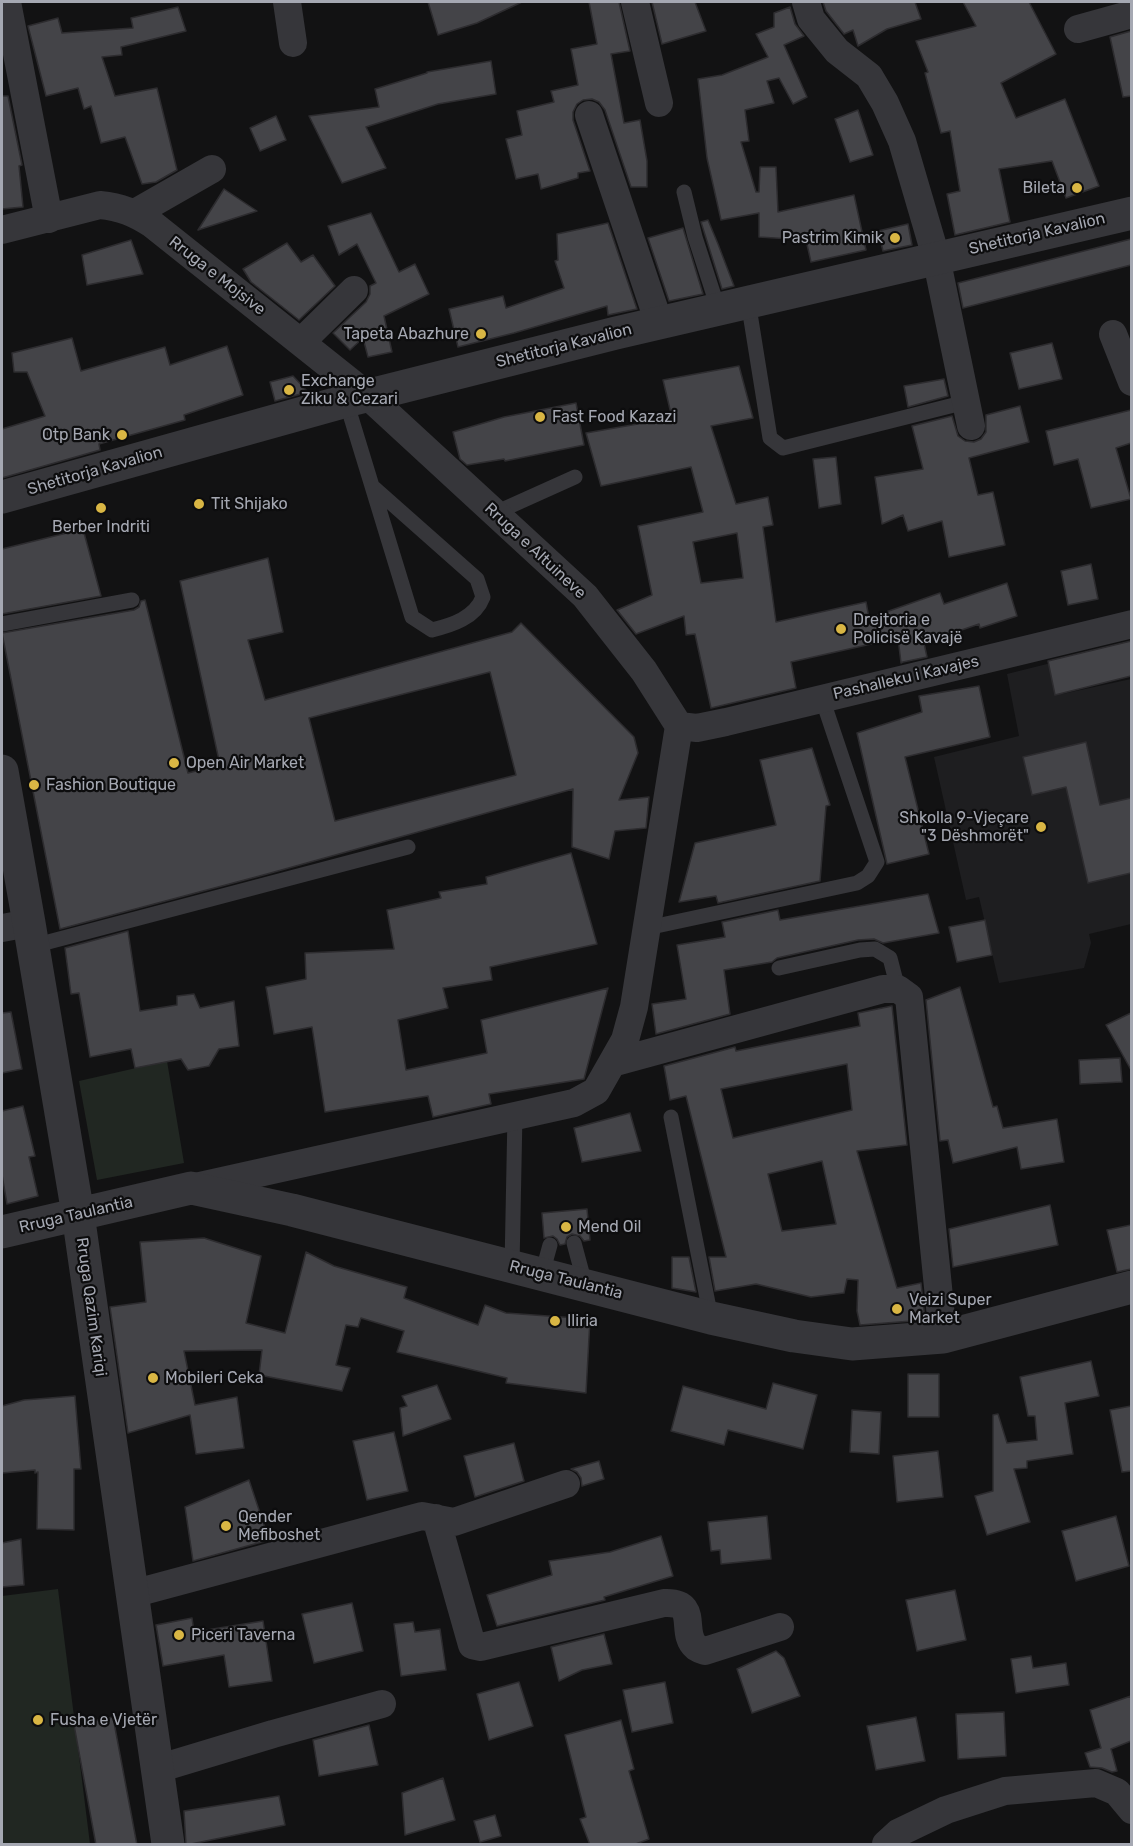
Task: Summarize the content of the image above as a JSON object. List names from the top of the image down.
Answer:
{
  "streets": {
    "street": [
      "Shetitorja Kavalion",
      "Rruga e Mojsive",
      "Rruga e Altuineve",
      "Pashalleku i Kavajes",
      "Rruga Taulantia",
      "Rruga Qazim Kariqi"
    ]
  },
  "crossings": [
    ["Shetitorja Kavalion", "Rruga e Mojsive"],
    ["Shetitorja Kavalion", "Rruga e Altuineve"],
    ["Rruga e Mojsive", "Rruga e Altuineve"],
    ["Rruga e Altuineve", "Pashalleku i Kavajes"],
    ["Rruga Taulantia", "Rruga Qazim Kariqi"]
  ],
  "places": [
    "Bileta",
    "Pastrim Kimik",
    "Tapeta Abazhure",
    "Exchange Ziku & Cezari",
    "Fast Food Kazazi",
    "Otp Bank",
    "Tit Shijako",
    "Berber Indriti",
    "Drejtoria e Policisë Kavajë",
    "Open Air Market",
    "Fashion Boutique",
    "Shkolla 9-Vjeçare \"3 Dëshmorët\"",
    "Mend Oil",
    "Veizi Super Market",
    "Iliria",
    "Mobileri Ceka",
    "Qender Mefiboshet",
    "Piceri Taverna",
    "Fusha e Vjetër"
  ]
}
